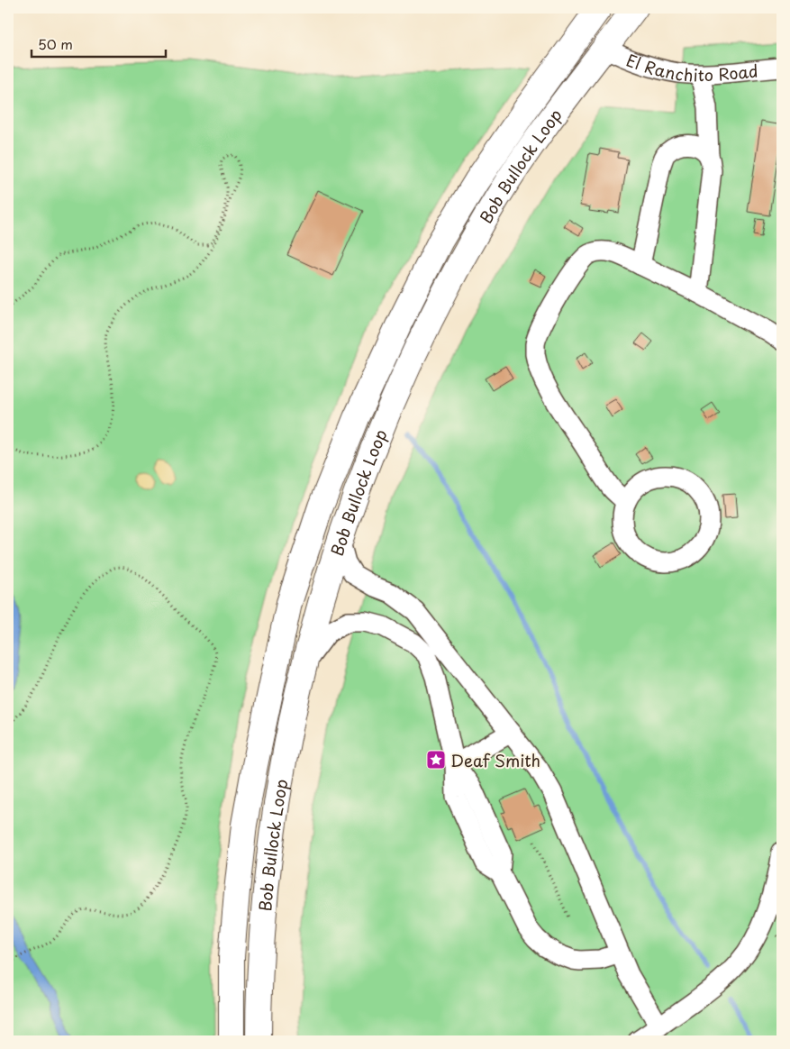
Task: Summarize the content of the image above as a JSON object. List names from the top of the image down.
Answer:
{
  "streets": {
    "highway": ["Bob Bullock Loop"],
    "street": ["El Ranchito Road"]
  },
  "crossings": [
    ["El Ranchito Road", "Bob Bullock Loop"]
  ],
  "places": {
    "place": ["Deaf Smith"]
  },
  "scale_bar": "50 m"
}
